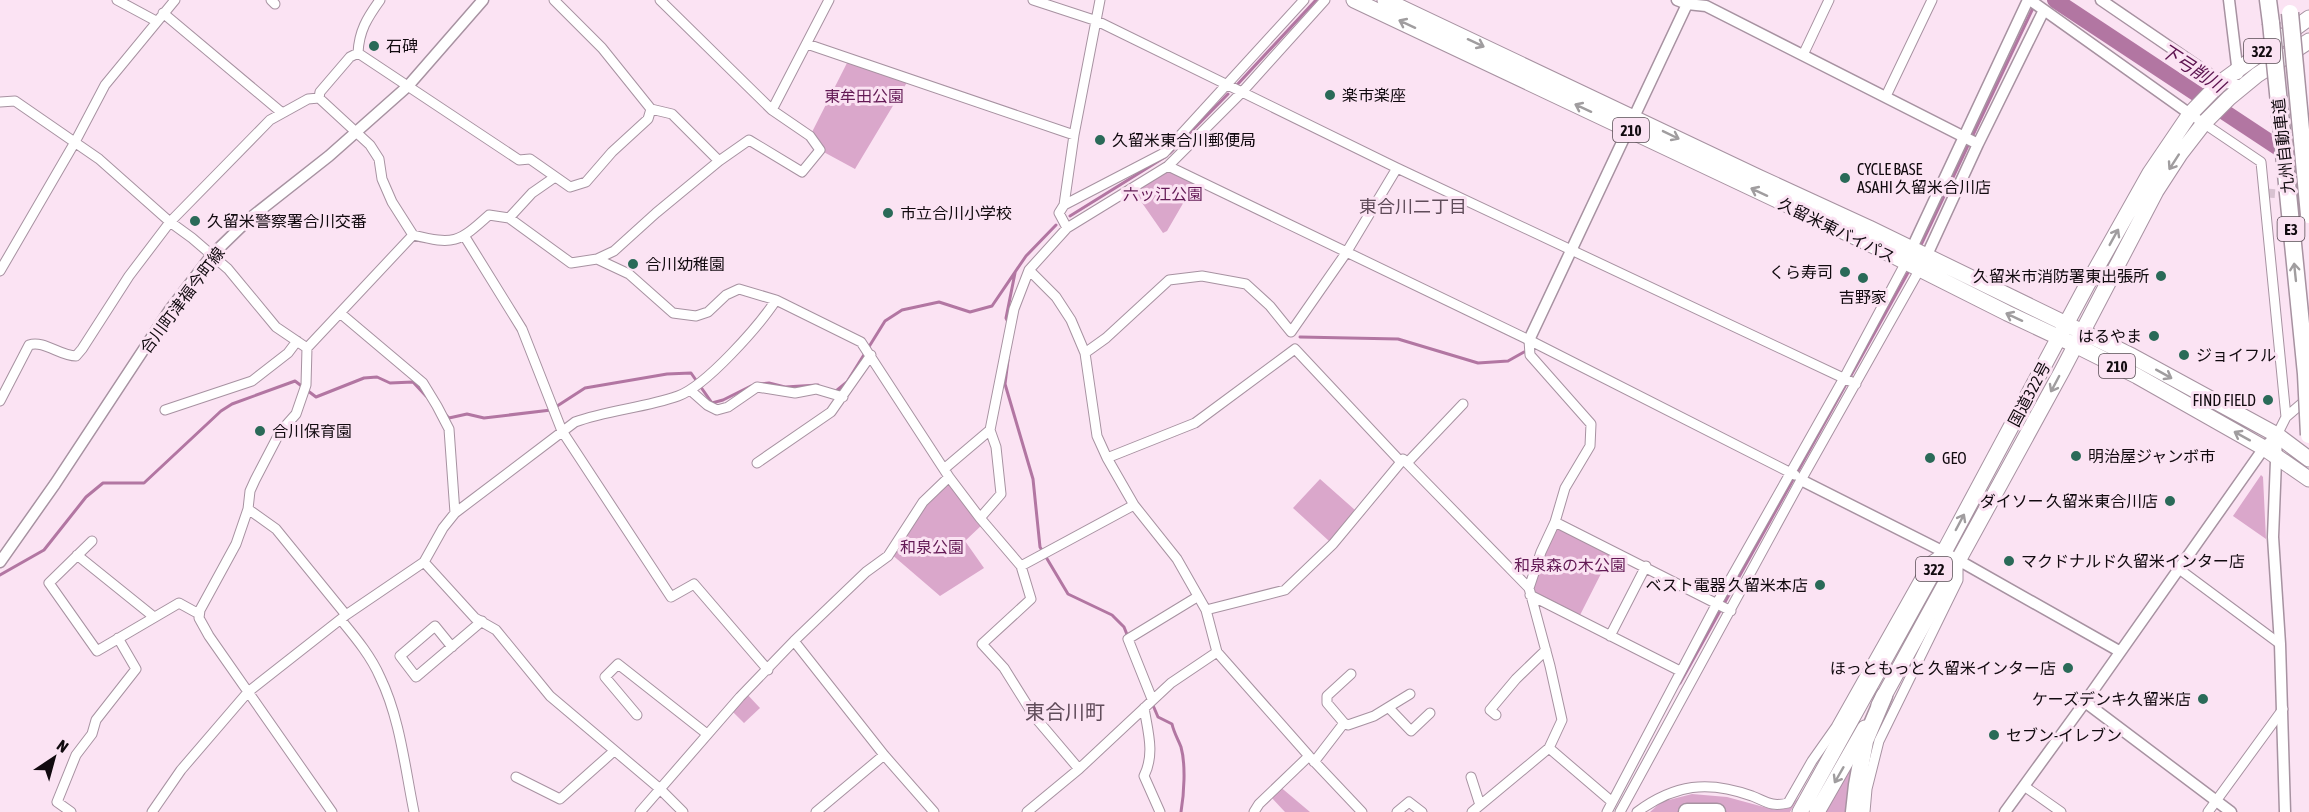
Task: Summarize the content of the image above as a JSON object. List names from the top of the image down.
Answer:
{
  "streets": {
    "highway": [
      "322",
      "210",
      "九州自動車道",
      "E3",
      "久留米東バイパス",
      "国道322号"
    ],
    "street": ["合川町津福今町線"]
  },
  "crossings": [
    ["久留米東バイパス", "国道322号"]
  ],
  "districts": ["東合川二丁目", "東合川町"],
  "water": ["下弓削川"],
  "parks": [
    "東牟田公園",
    "六ッ江公園",
    "和泉公園",
    "和泉森の木公園"
  ],
  "places": [
    "石碑",
    "楽市楽座",
    "久留米東合川郵便局",
    "CYCLE BASE ASAHI 久留米合川店",
    "市立合川小学校",
    "久留米警察署合川交番",
    "合川幼稚園",
    "くら寿司",
    "久留米市消防署東出張所",
    "吉野家",
    "はるやま",
    "ジョイフル",
    "FIND FIELD",
    "合川保育園",
    "明治屋ジャンボ市",
    "GEO",
    "ダイソー 久留米東合川店",
    "マクドナルド久留米インター店",
    "ベスト電器 久留米本店",
    "ほっともっと 久留米インター店",
    "ケーズデンキ久留米店",
    "セブン-イレブン"
  ],
  "north": "top right"
}
